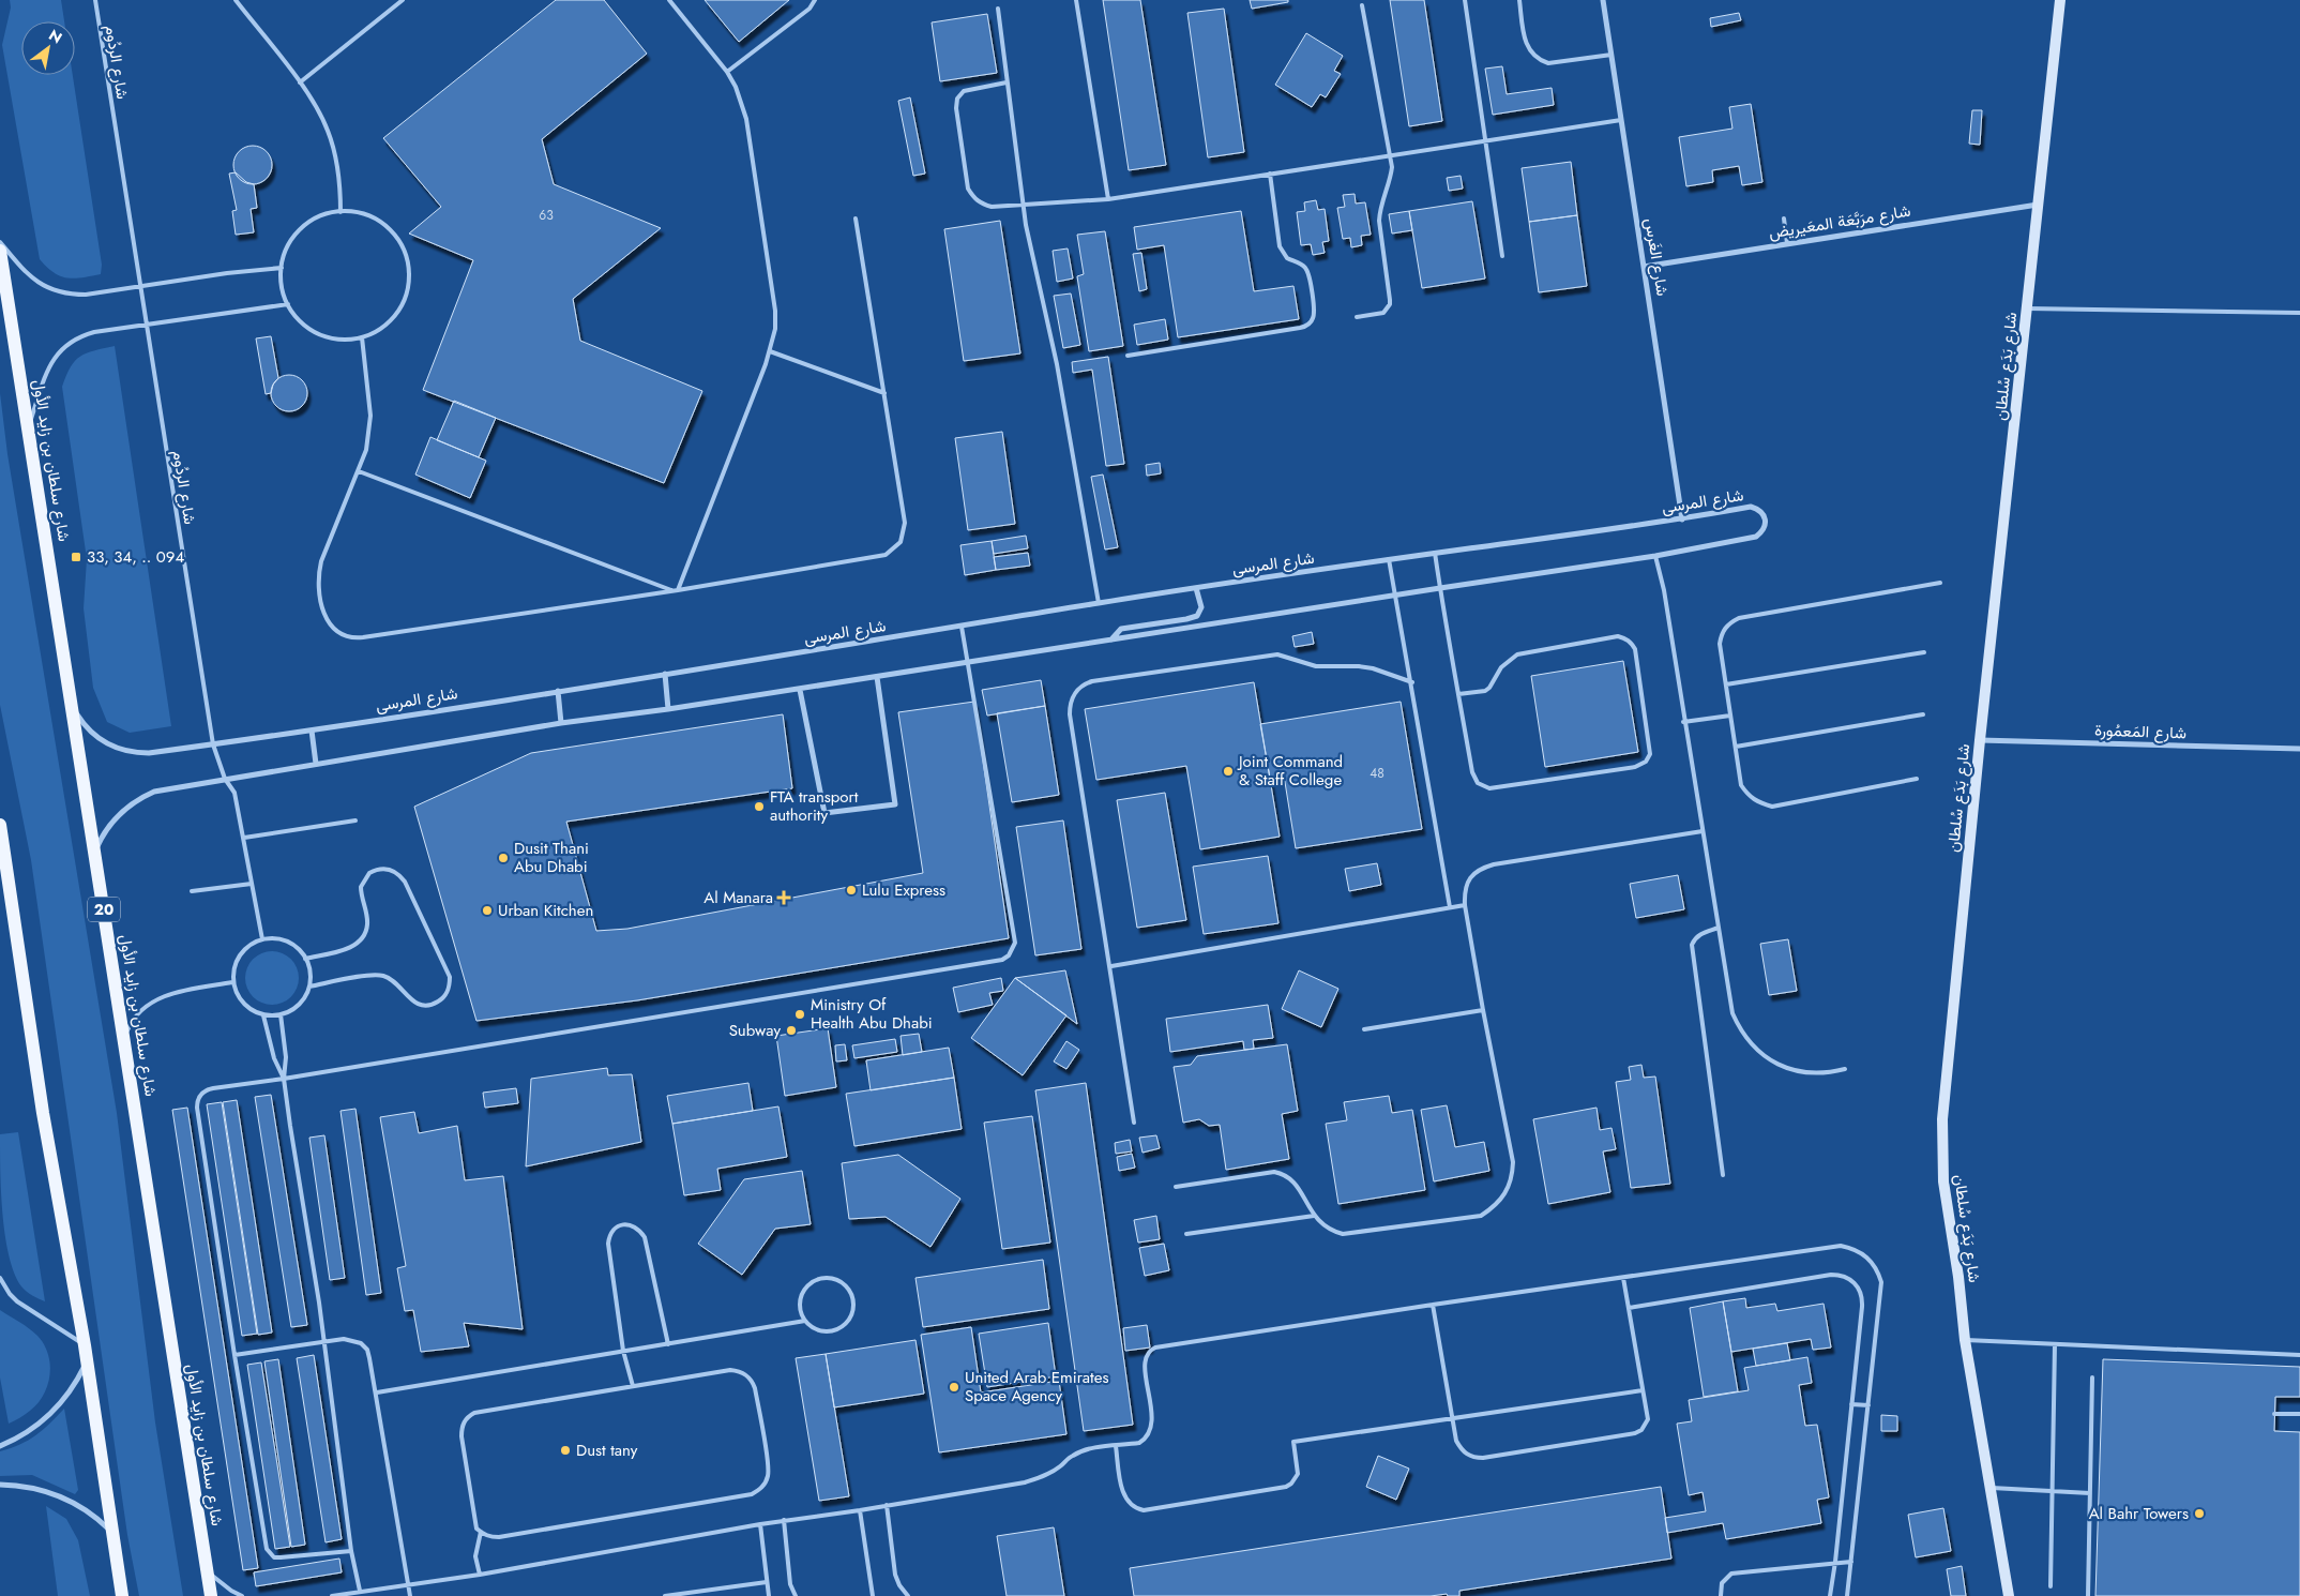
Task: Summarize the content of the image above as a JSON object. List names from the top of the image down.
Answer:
{
  "streets": {
    "main road": ["شارع سلطان بن زايد الأول", "20"],
    "street": [
      "شارع مرَبَّعَة المعَيريض",
      "شارع الغَرس",
      "شارع بَدَع سُلطان",
      "شارع المرسى",
      "شارع المَعمُورة"
    ],
    "lane": ["شارع الردُوم"]
  },
  "crossings": [
    ["شارع الردُوم", "شارع المرسى"],
    ["شارع مرَبَّعَة المعَيريض", "شارع الغَرس"],
    ["شارع مرَبَّعَة المعَيريض", "شارع بَدَع سُلطان"],
    ["شارع الغَرس", "شارع المرسى"],
    ["شارع بَدَع سُلطان", "شارع المَعمُورة"],
    ["شارع سلطان بن زايد الأول", "شارع المرسى"]
  ],
  "places": {
    "transit": ["33, 34, .. 094"],
    "other": [
      "Joint Command & Staff College",
      "FTA transport authority",
      "Dusit Thani Abu Dhabi",
      "Lulu Express",
      "Urban Kitchen",
      "Ministry Of Health Abu Dhabi",
      "Subway",
      "United Arab Emirates Space Agency",
      "Dust tany",
      "Al Bahr Towers"
    ],
    "health": ["Al Manara"]
  },
  "house_numbers": ["63", "48"],
  "north": "top right"
}
